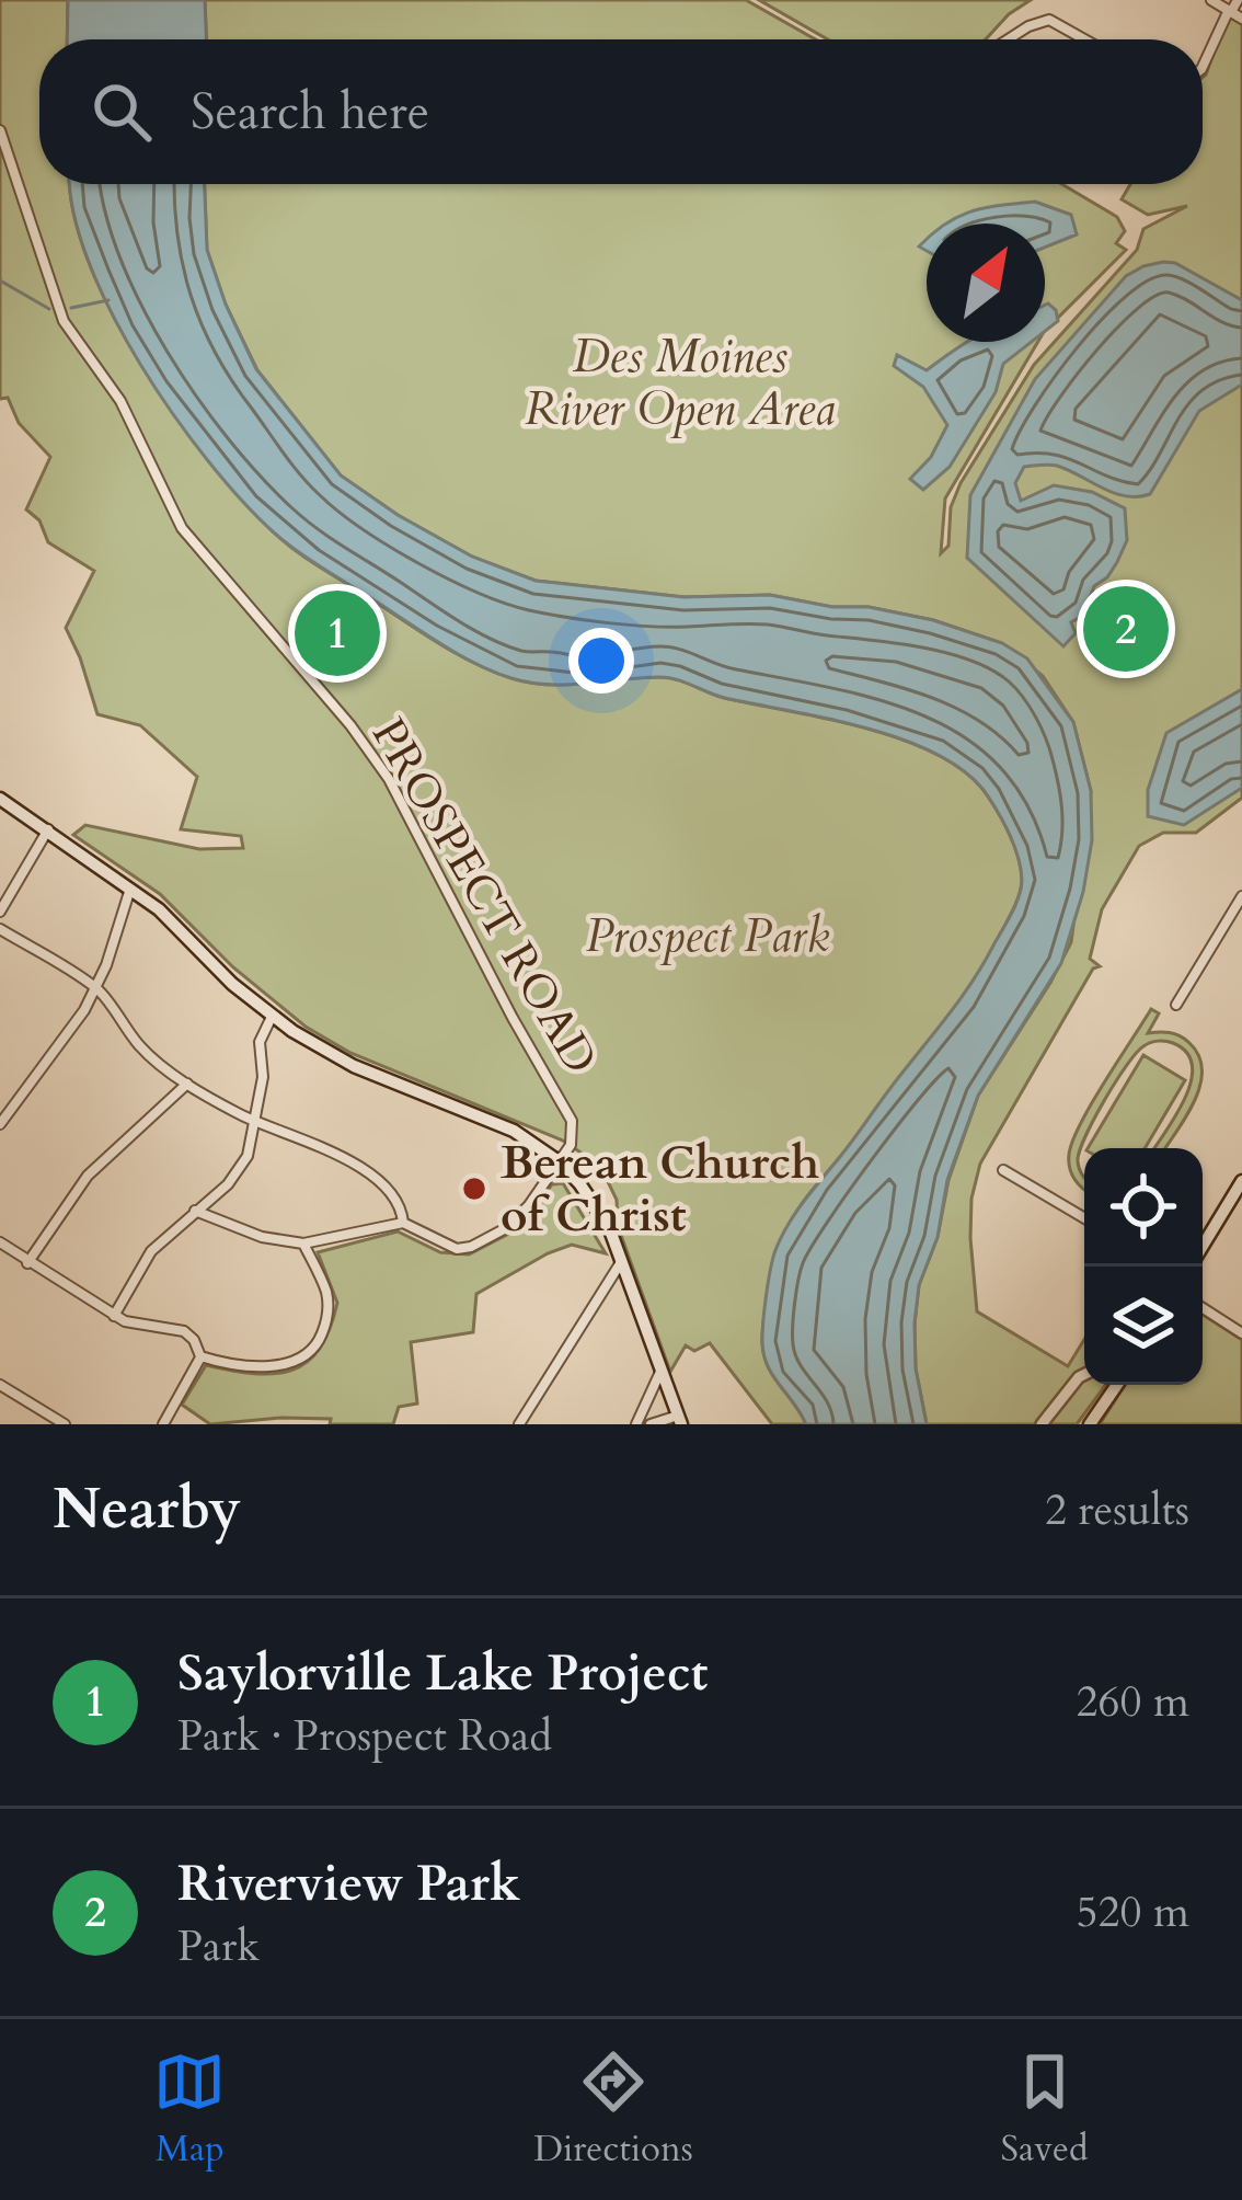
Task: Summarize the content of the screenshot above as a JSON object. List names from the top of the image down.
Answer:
{
  "streets": {
    "street": ["PROSPECT ROAD"]
  },
  "parks": ["Des Moines River Open Area", "Prospect Park"],
  "places": ["Berean Church of Christ"],
  "north": "top right",
  "page": {
    "search": "Search here",
    "pins": ["2", "1"],
    "heading": ["Nearby", "2 results"],
    "list": [
      {
        "mark": "1",
        "name": "Saylorville Lake Project",
        "note": "Park · Prospect Road",
        "value": "260 m"
      },
      {
        "mark": "2",
        "name": "Riverview Park",
        "note": "Park",
        "value": "520 m"
      }
    ],
    "nav": ["Map", "Directions", "Saved"]
  }
}
